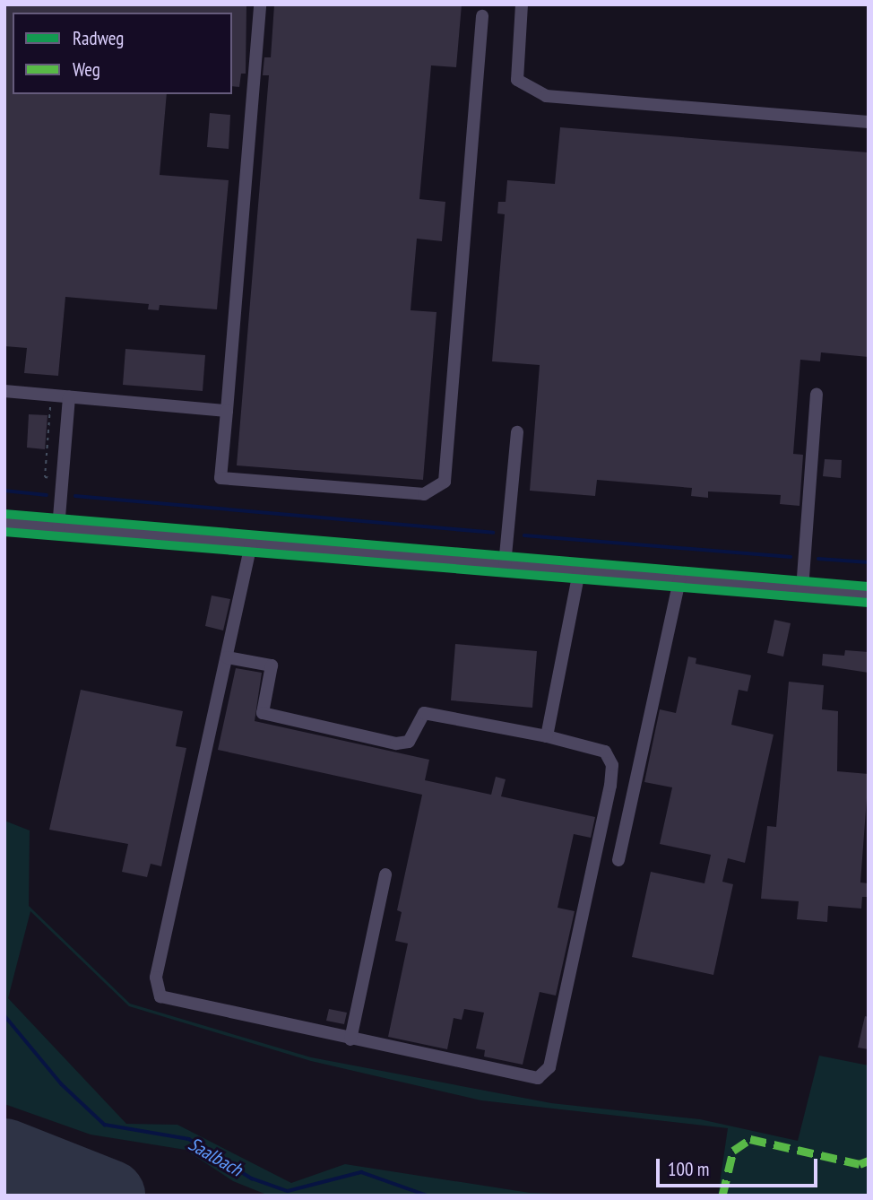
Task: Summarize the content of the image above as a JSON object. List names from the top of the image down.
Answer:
{
  "water": ["Saalbach"],
  "legend": ["Radweg", "Weg"],
  "scale_bar": "100 m"
}
